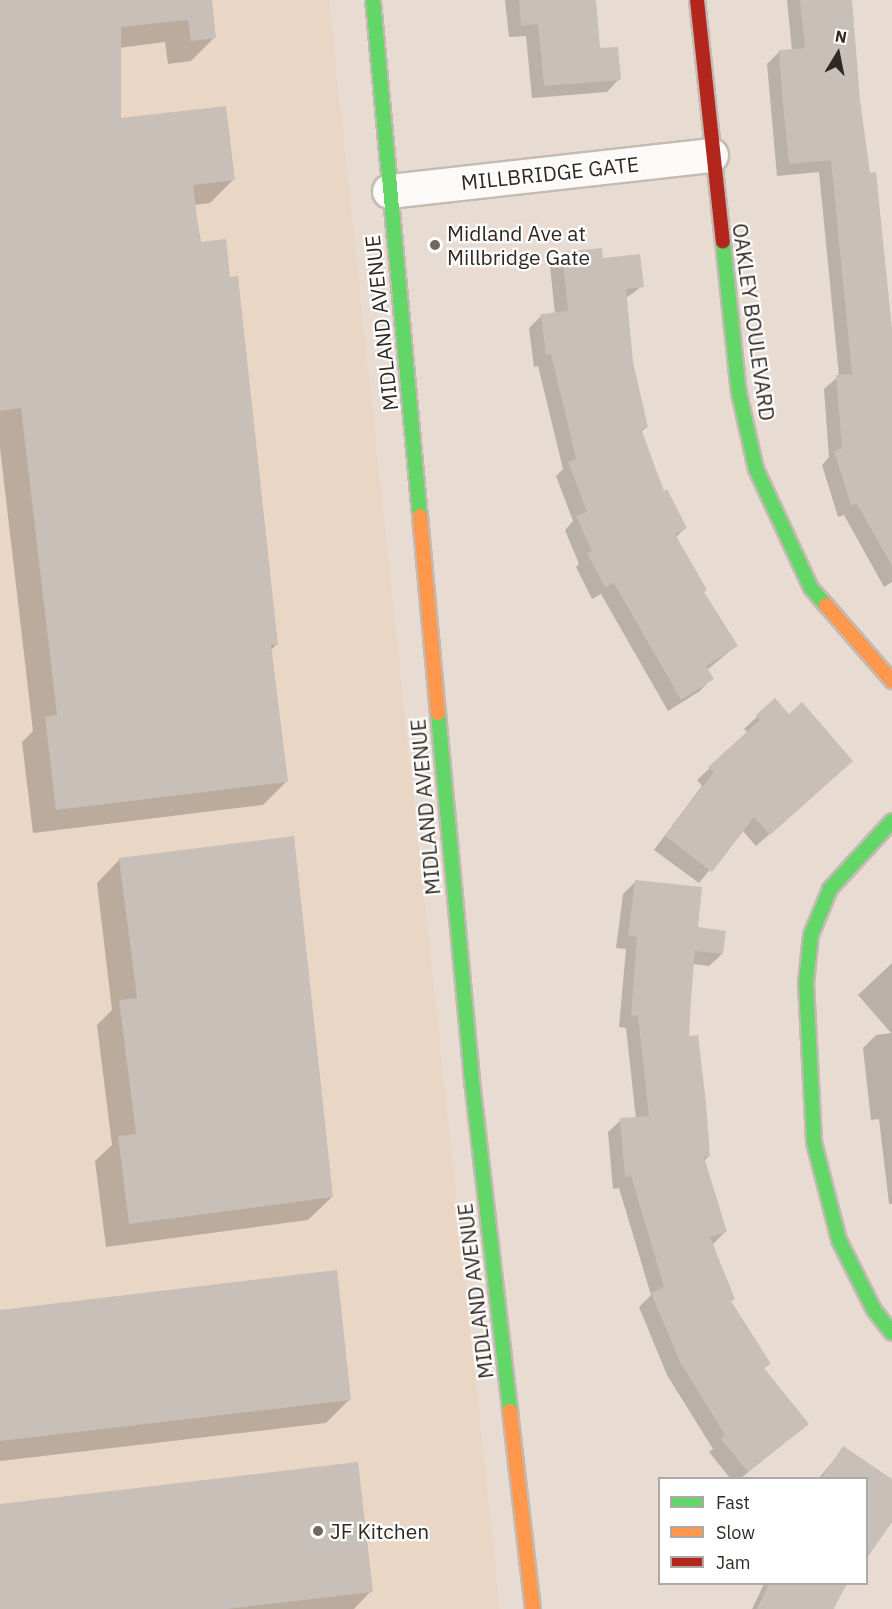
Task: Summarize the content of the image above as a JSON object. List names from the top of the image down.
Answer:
{
  "streets": {
    "main road": ["OAKLEY BOULEVARD", "MIDLAND AVENUE"],
    "street": ["MILLBRIDGE GATE"]
  },
  "crossings": [
    ["MILLBRIDGE GATE", "OAKLEY BOULEVARD"],
    ["MILLBRIDGE GATE", "MIDLAND AVENUE"]
  ],
  "places": ["Midland Ave at Millbridge Gate", "JF Kitchen"],
  "legend": ["Fast", "Slow", "Jam"],
  "north": "top"
}
